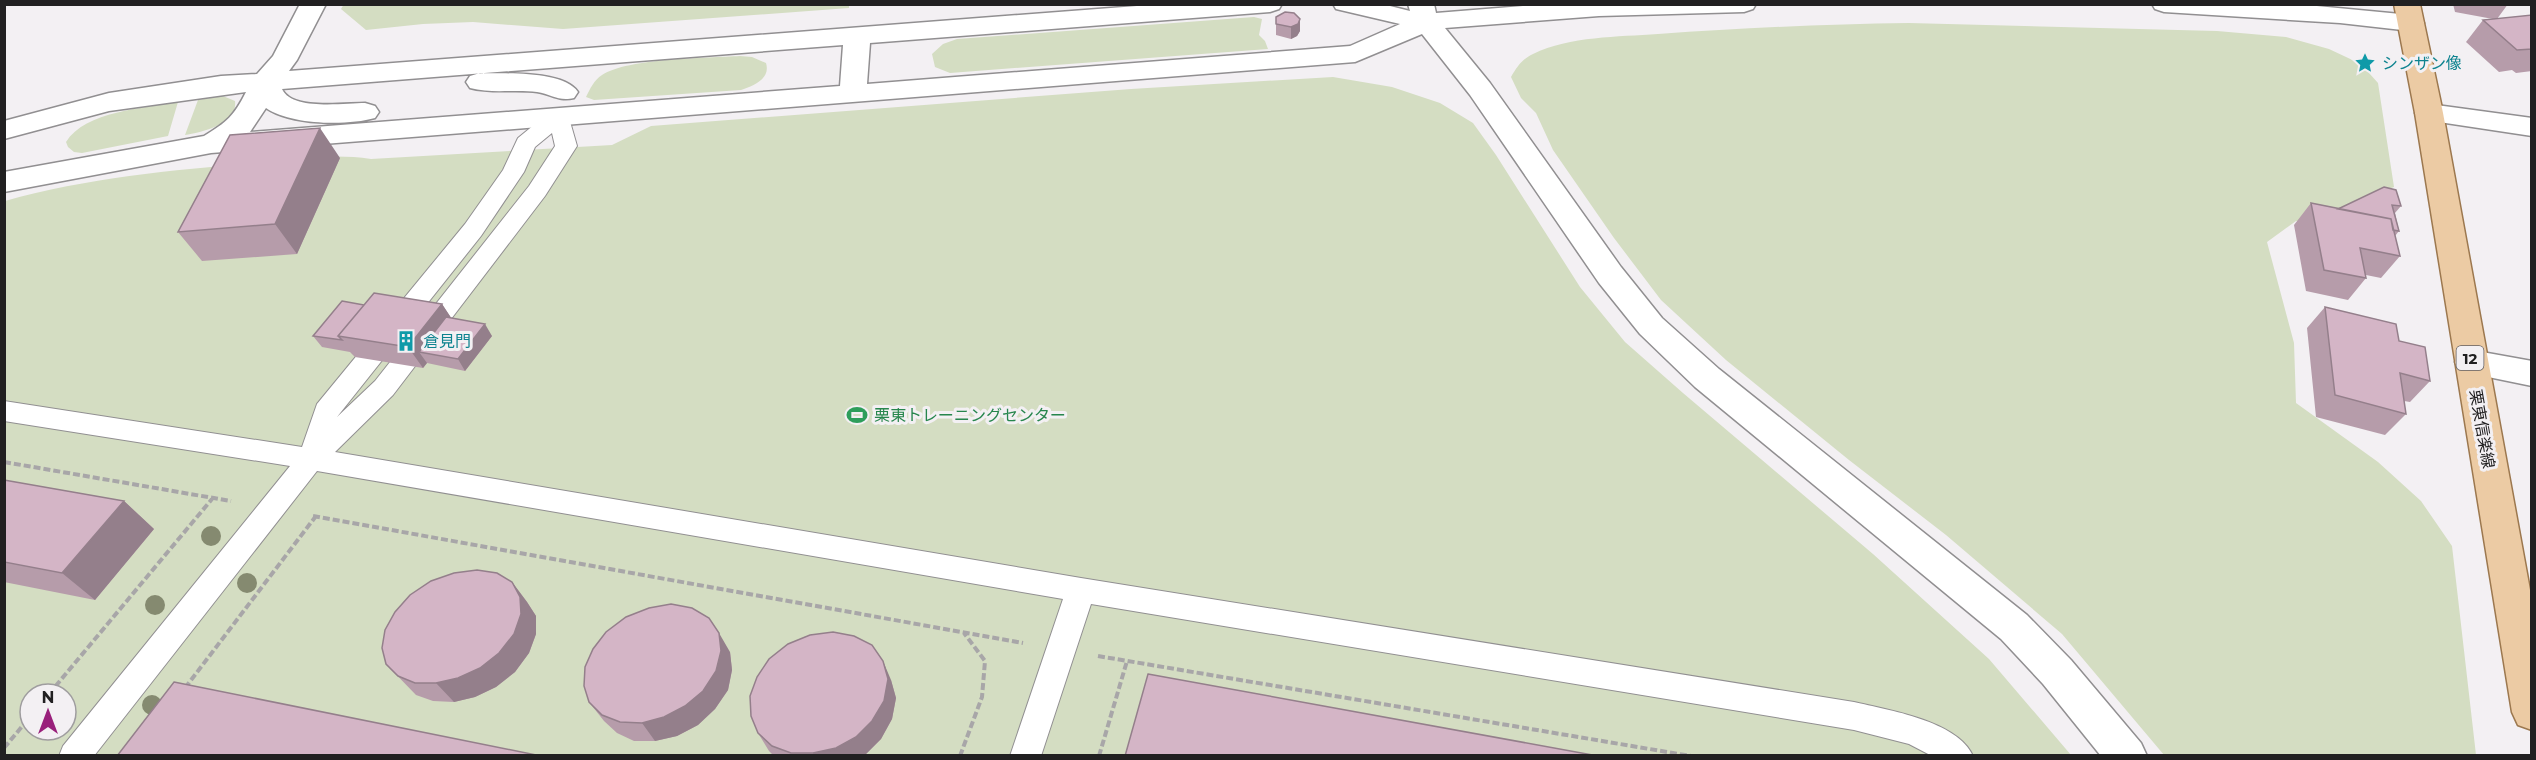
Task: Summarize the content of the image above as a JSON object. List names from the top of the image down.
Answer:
{
  "streets": {
    "main road": ["12", "栗東信楽線"]
  },
  "places": {
    "place": ["シンザン像"],
    "building": ["倉見門"],
    "sports": ["栗東トレーニングセンター"]
  },
  "north": "top"
}
